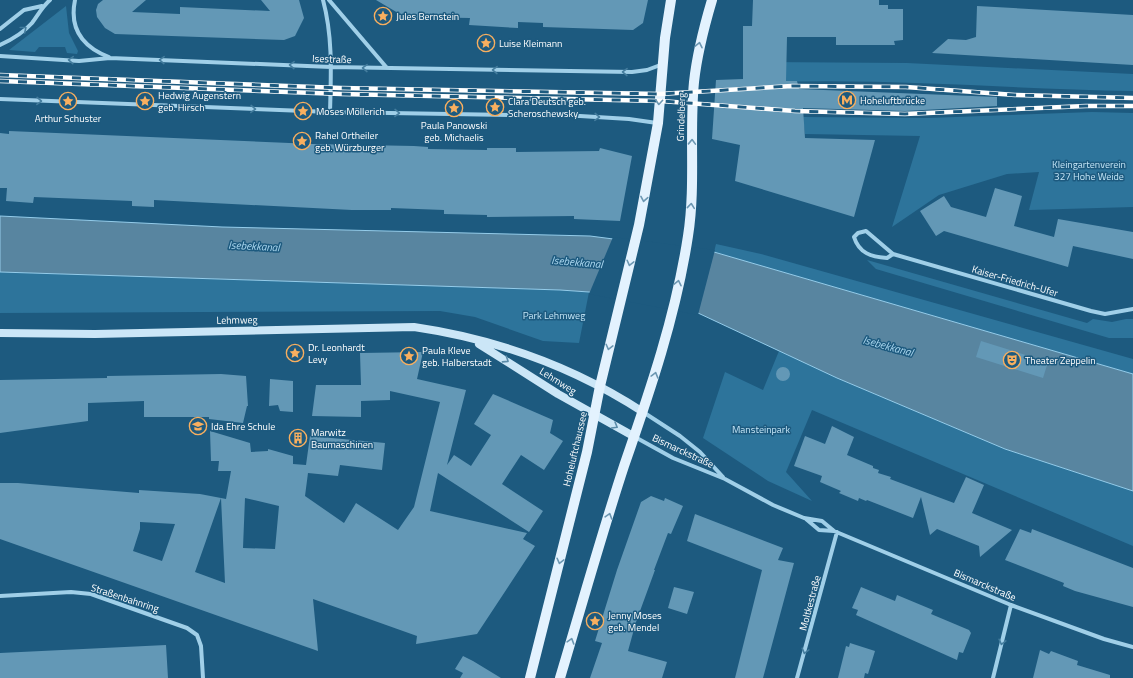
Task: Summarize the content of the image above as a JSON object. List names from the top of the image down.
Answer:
{
  "streets": {
    "main road": ["Grindelberg", "Hoheluftchaussee"],
    "street": [
      "Isestraße",
      "Kaiser-Friedrich-Ufer",
      "Lehmweg",
      "Bismarckstraße",
      "Straßenbahnring",
      "Moltkestraße"
    ]
  },
  "crossings": [
    ["Grindelberg", "Lehmweg"],
    ["Grindelberg", "Bismarckstraße"],
    ["Lehmweg", "Hoheluftchaussee"],
    ["Lehmweg", "Bismarckstraße"],
    ["Bismarckstraße", "Moltkestraße"]
  ],
  "one_way": ["Isestraße", "Grindelberg", "Moltkestraße"],
  "water": ["Isebekkanal"],
  "parks": ["Kleingartenverein 327 Hohe Weide", "Park Lehmweg", "Mansteinpark"],
  "places": {
    "place": [
      "Jules Bernstein",
      "Luise Kleimann",
      "Arthur Schuster",
      "Hedwig Augenstern geb. Hirsch",
      "Clara Deutsch geb. Scheroschewsky",
      "Paula Panowski geb. Michaelis",
      "Moses Möllerich",
      "Rahel Ortheiler geb. Würzburger",
      "Dr. Leonhardt Levy",
      "Paula Kleve geb. Halberstadt",
      "Jenny Moses geb. Mendel"
    ],
    "metro station": ["Hoheluftbrücke"],
    "theatre": ["Theater Zeppelin"],
    "school or university": ["Ida Ehre Schule"],
    "building": ["Marwitz Baumaschinen"]
  }
}
